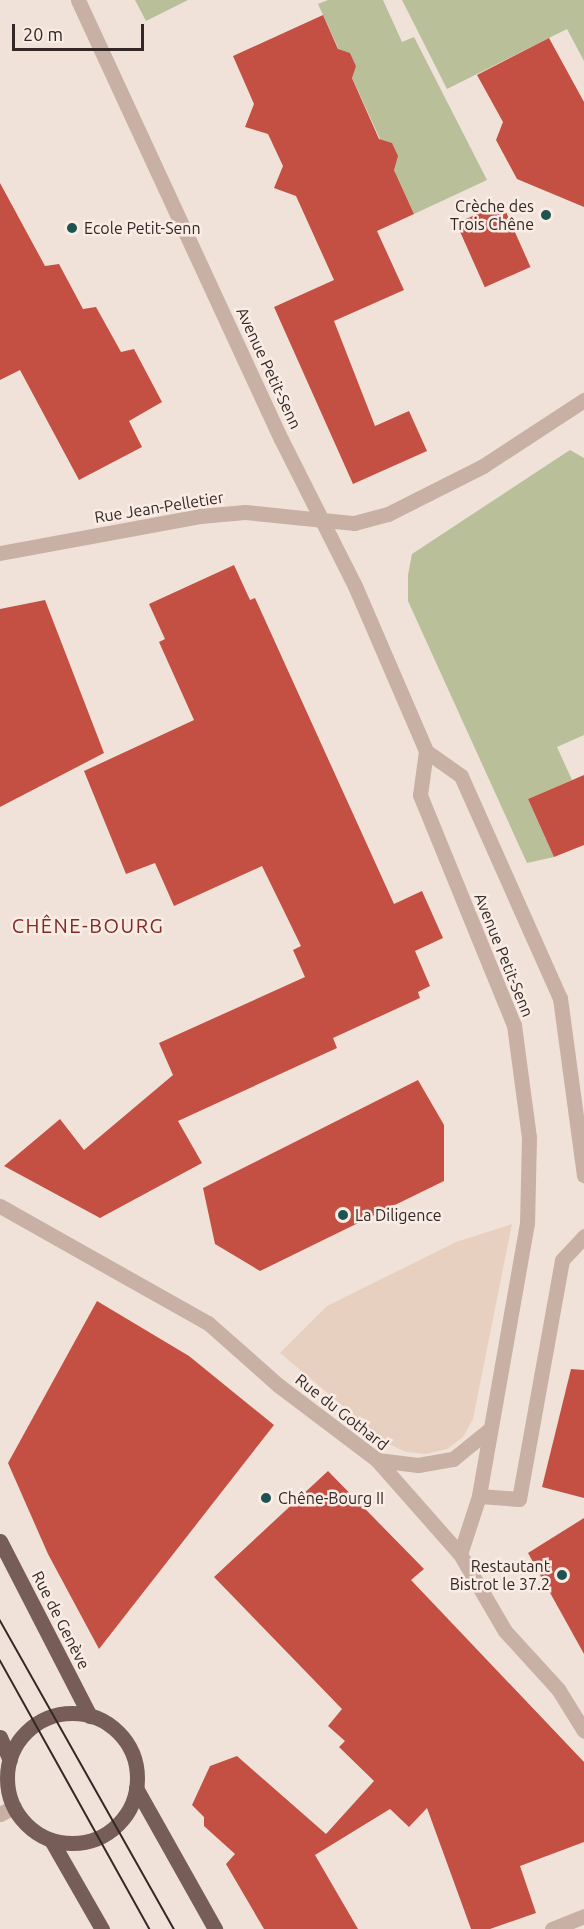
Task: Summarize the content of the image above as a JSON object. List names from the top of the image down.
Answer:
{
  "streets": {
    "main road": ["Rue de Genève"],
    "street": ["Avenue Petit-Senn", "Rue Jean-Pelletier", "Rue du Gothard"]
  },
  "crossings": [
    ["Avenue Petit-Senn", "Rue Jean-Pelletier"],
    ["Avenue Petit-Senn", "Rue du Gothard"]
  ],
  "districts": ["CHÊNE-BOURG"],
  "places": [
    "Crèche des Trois Chêne",
    "Ecole Petit-Senn",
    "La Diligence",
    "Chêne-Bourg II",
    "Restautant Bistrot le 37.2"
  ],
  "scale_bar": "20 m"
}
